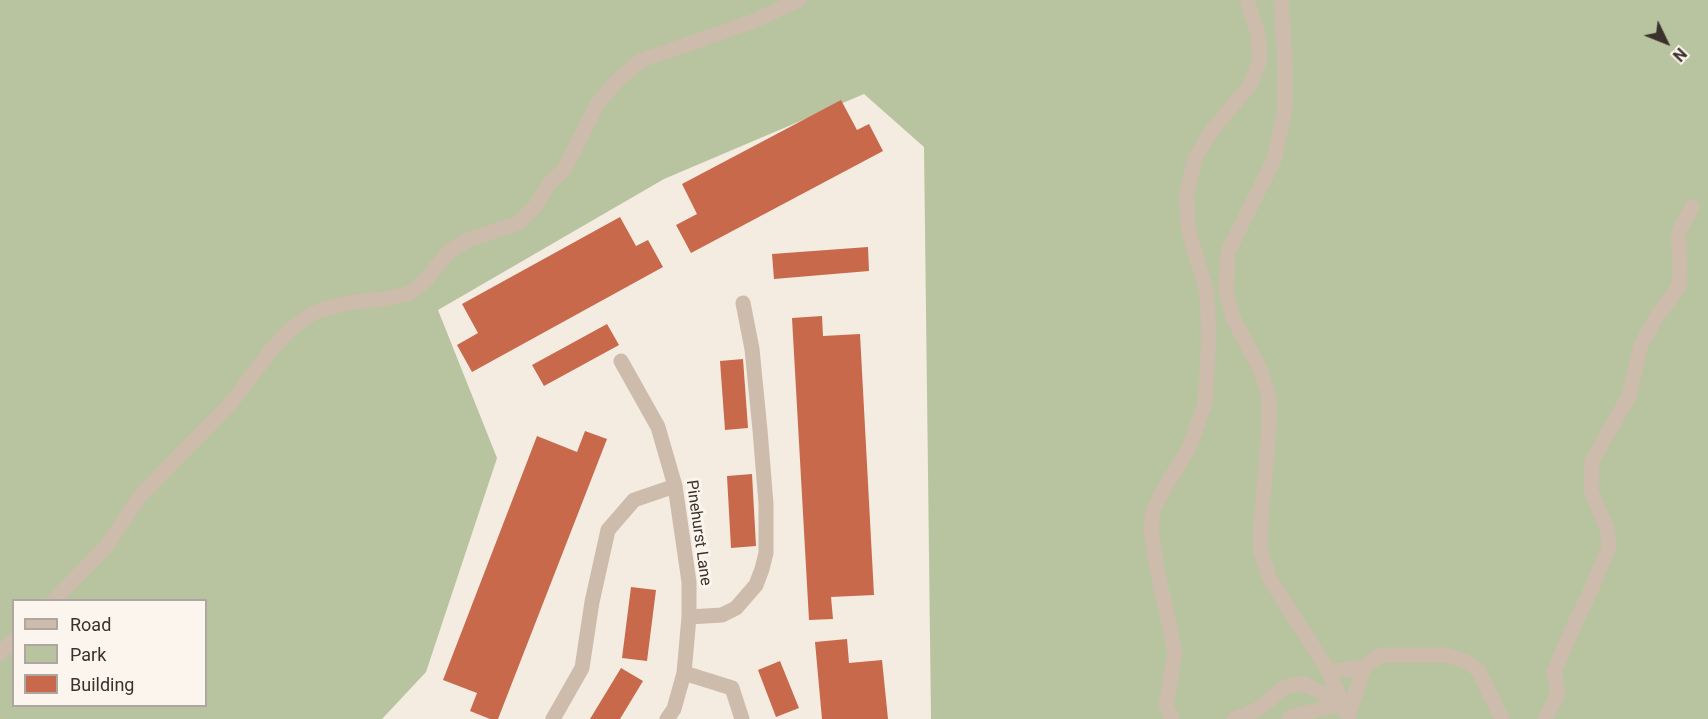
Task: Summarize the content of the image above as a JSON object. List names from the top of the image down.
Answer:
{
  "streets": {
    "street": ["Pinehurst Lane"]
  },
  "legend": ["Road", "Park", "Building"],
  "north": "bottom right"
}
